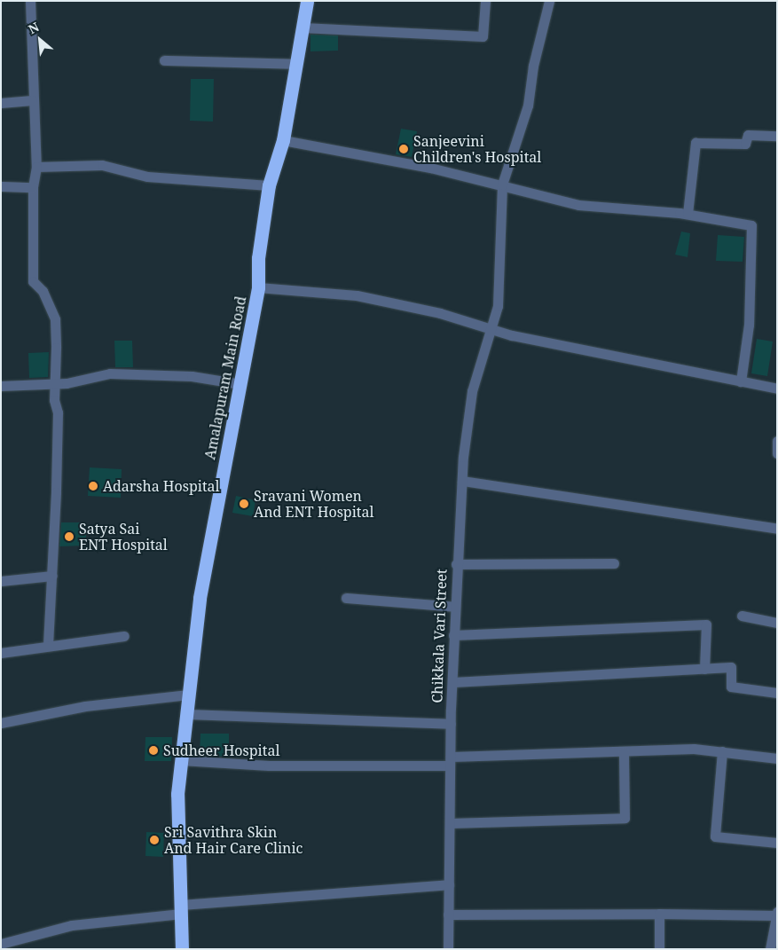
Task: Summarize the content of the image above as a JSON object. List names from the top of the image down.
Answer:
{
  "streets": {
    "highway": ["Amalapuram Main Road"],
    "street": ["Chikkala Vari Street"]
  },
  "places": [
    "Sanjeevini Children's Hospital",
    "Adarsha Hospital",
    "Sravani Women And ENT Hospital",
    "Satya Sai ENT Hospital",
    "Sudheer Hospital",
    "Sri Savithra Skin And Hair Care Clinic"
  ],
  "north": "top left"
}
